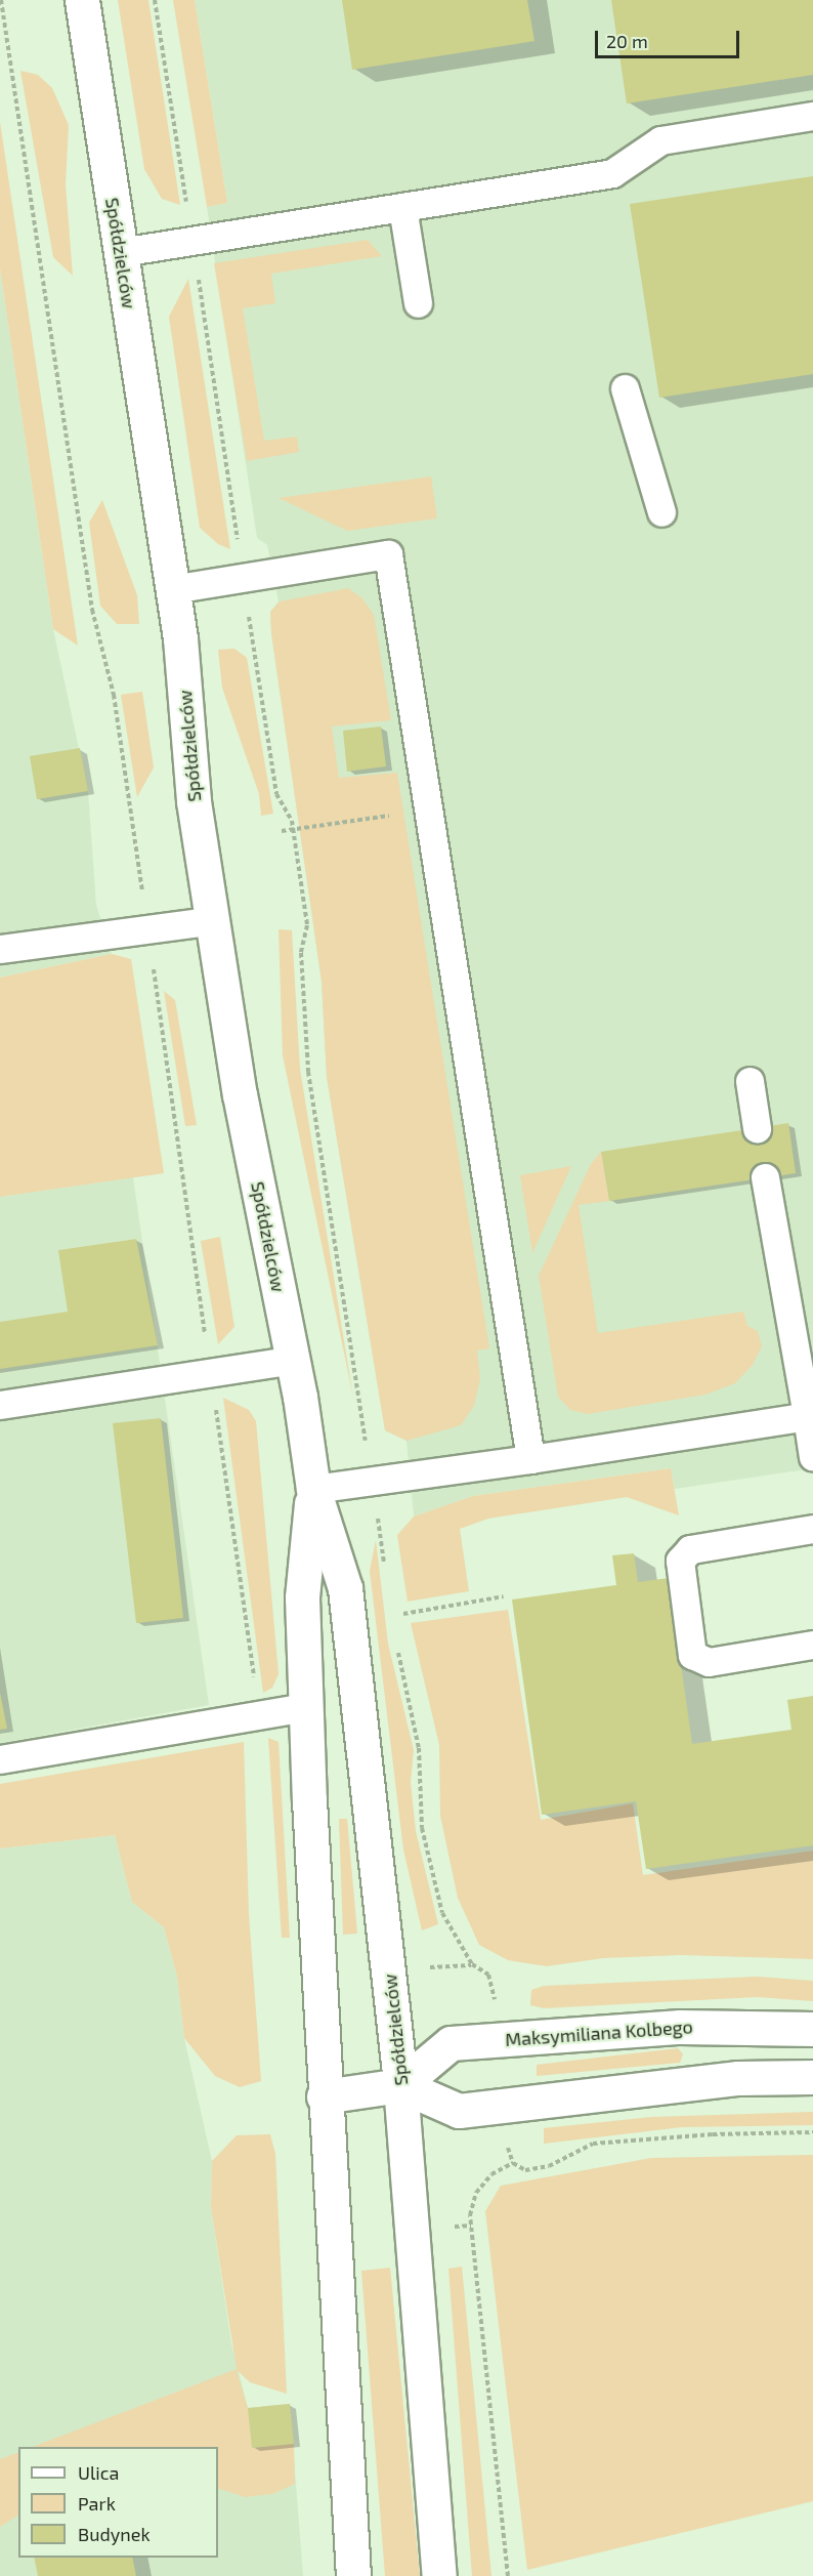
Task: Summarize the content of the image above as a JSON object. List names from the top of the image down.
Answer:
{
  "streets": {
    "street": ["Spółdzielców", "Maksymiliana Kolbego"]
  },
  "crossings": [
    ["Spółdzielców", "Maksymiliana Kolbego"]
  ],
  "legend": ["Ulica", "Park", "Budynek"],
  "scale_bar": "20 m"
}
